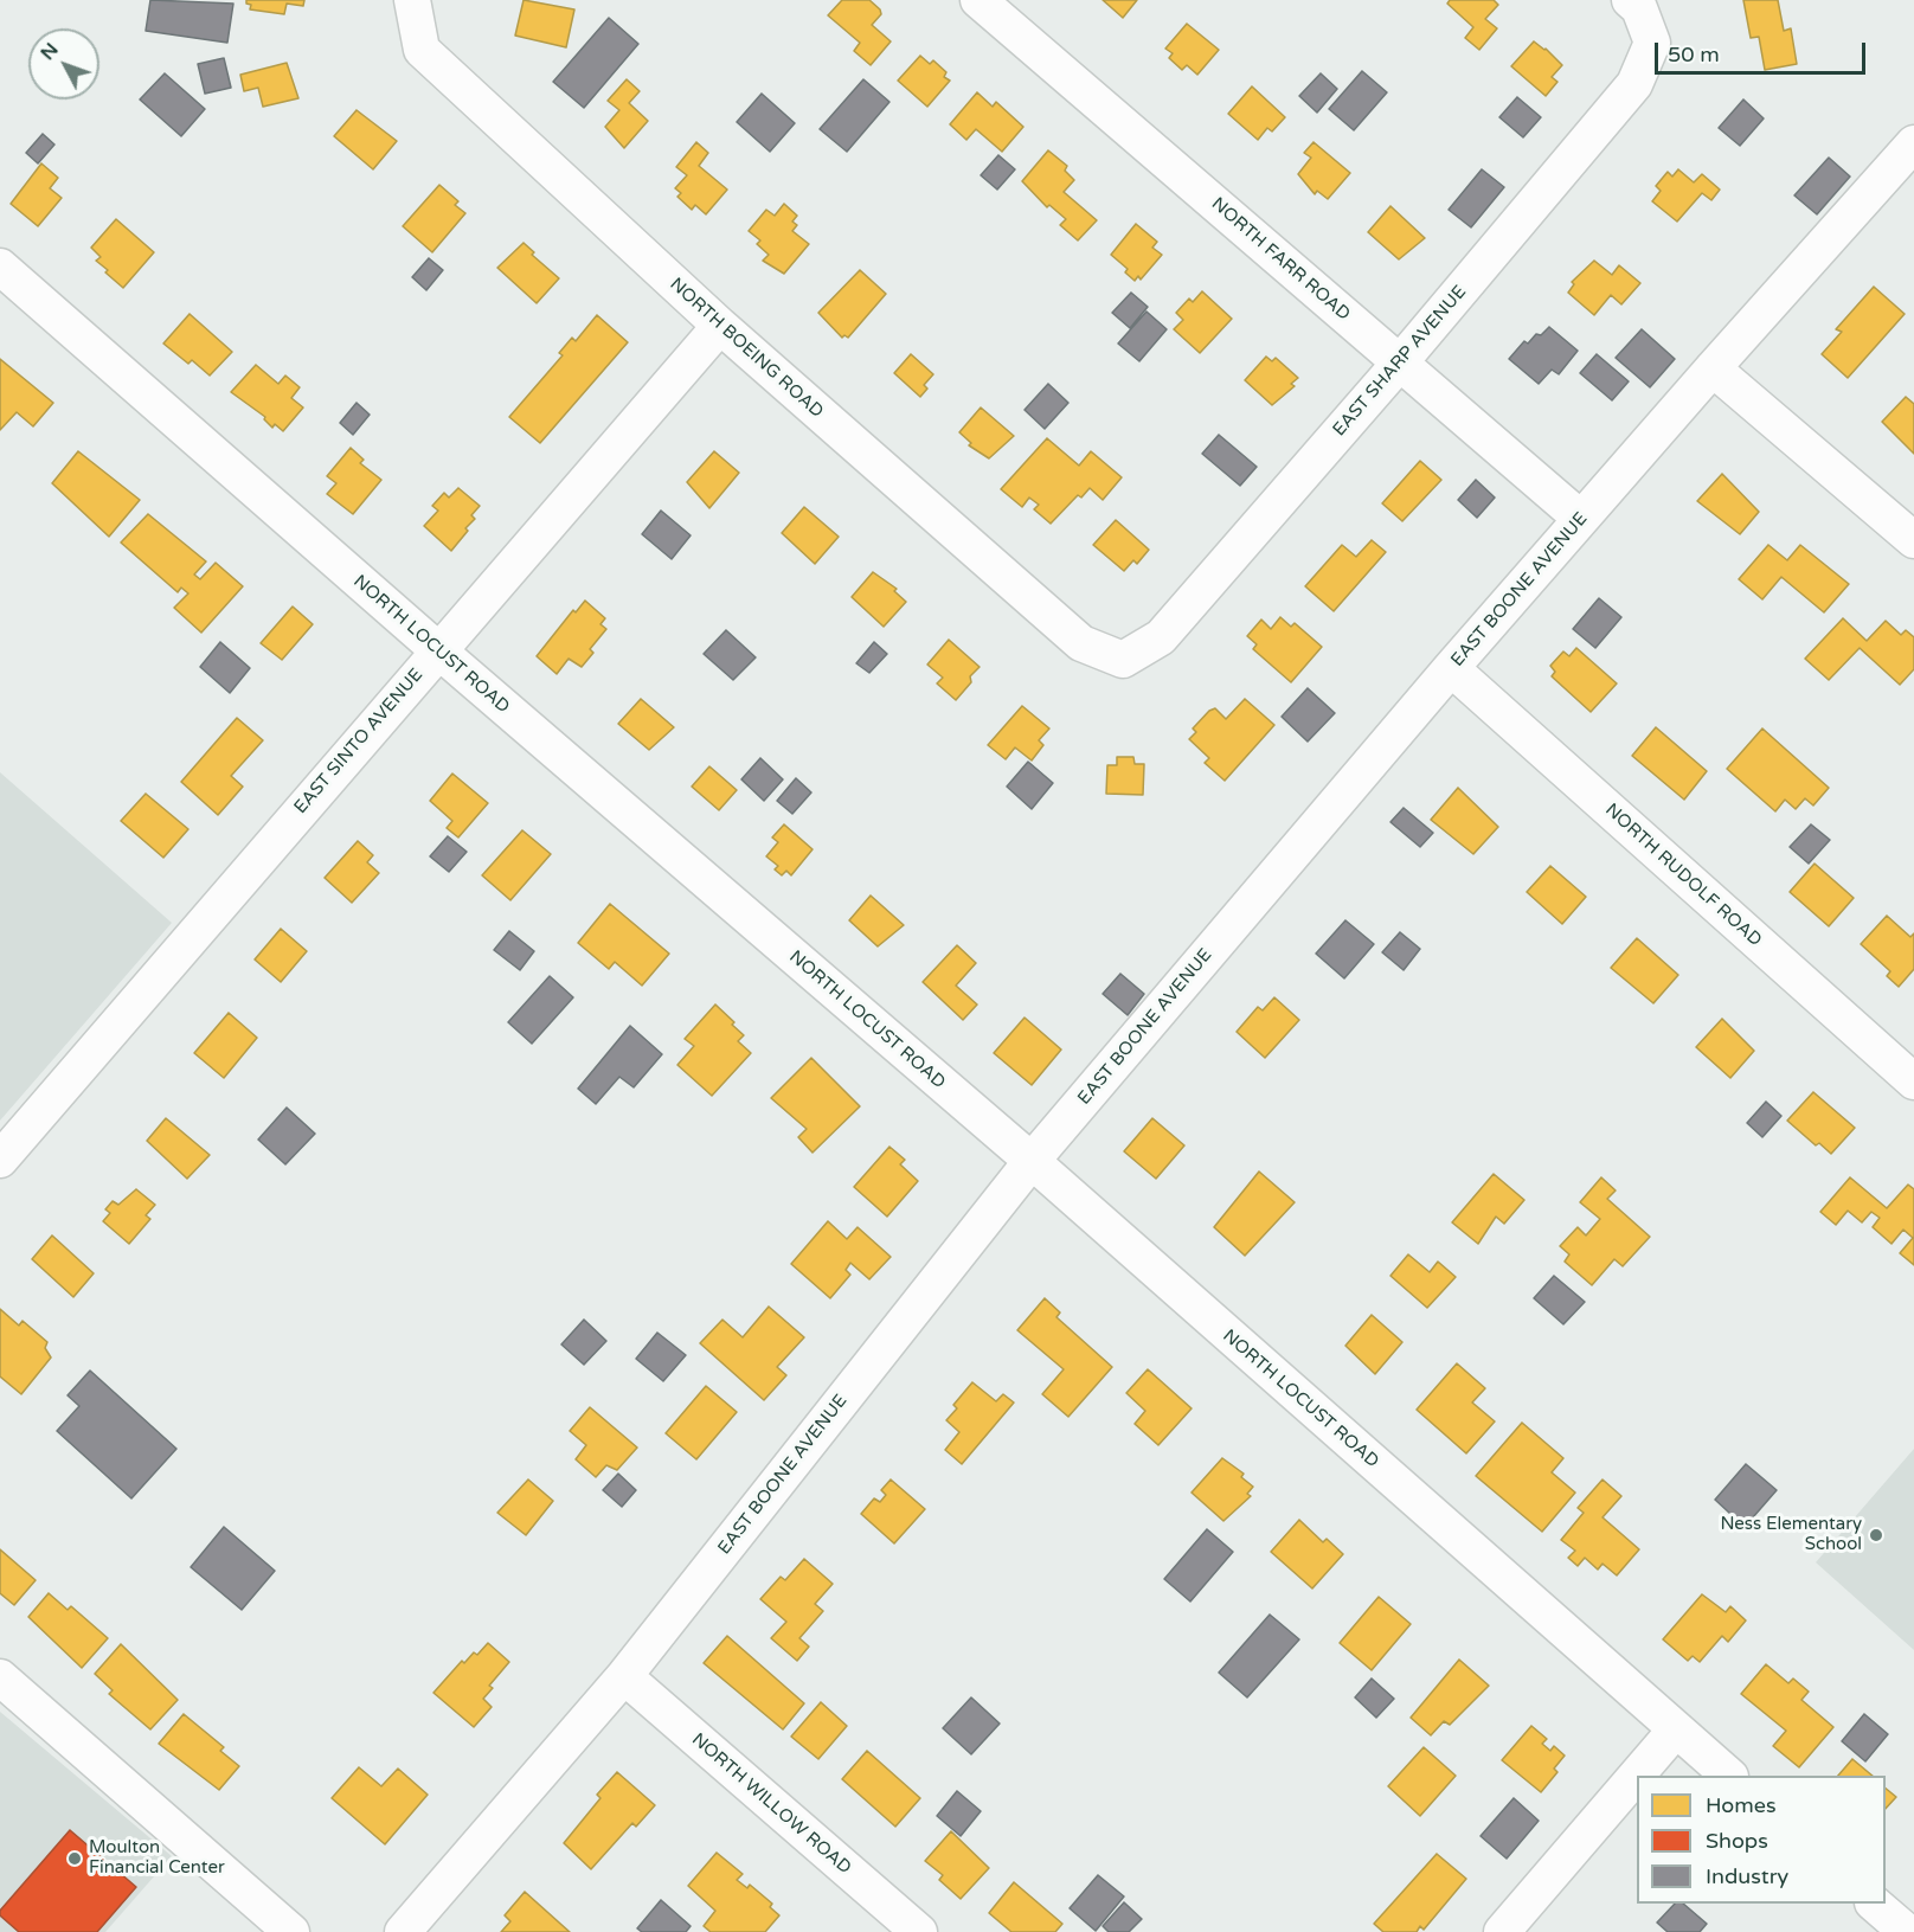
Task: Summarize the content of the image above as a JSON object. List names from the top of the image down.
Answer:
{
  "streets": {
    "street": [
      "NORTH FARR ROAD",
      "NORTH BOEING ROAD",
      "EAST SHARP AVENUE",
      "EAST BOONE AVENUE",
      "NORTH LOCUST ROAD",
      "EAST SINTO AVENUE",
      "NORTH RUDOLF ROAD",
      "NORTH WILLOW ROAD"
    ]
  },
  "crossings": [
    ["NORTH FARR ROAD", "EAST SHARP AVENUE"],
    ["NORTH FARR ROAD", "EAST BOONE AVENUE"],
    ["NORTH BOEING ROAD", "EAST SHARP AVENUE"],
    ["NORTH BOEING ROAD", "EAST SINTO AVENUE"],
    ["EAST BOONE AVENUE", "NORTH LOCUST ROAD"],
    ["EAST BOONE AVENUE", "NORTH RUDOLF ROAD"],
    ["EAST BOONE AVENUE", "NORTH WILLOW ROAD"],
    ["NORTH LOCUST ROAD", "EAST SINTO AVENUE"]
  ],
  "places": ["Ness Elementary School", "Moulton Financial Center"],
  "legend": ["Homes", "Shops", "Industry"],
  "scale_bar": "50 m",
  "north": "top left"
}
